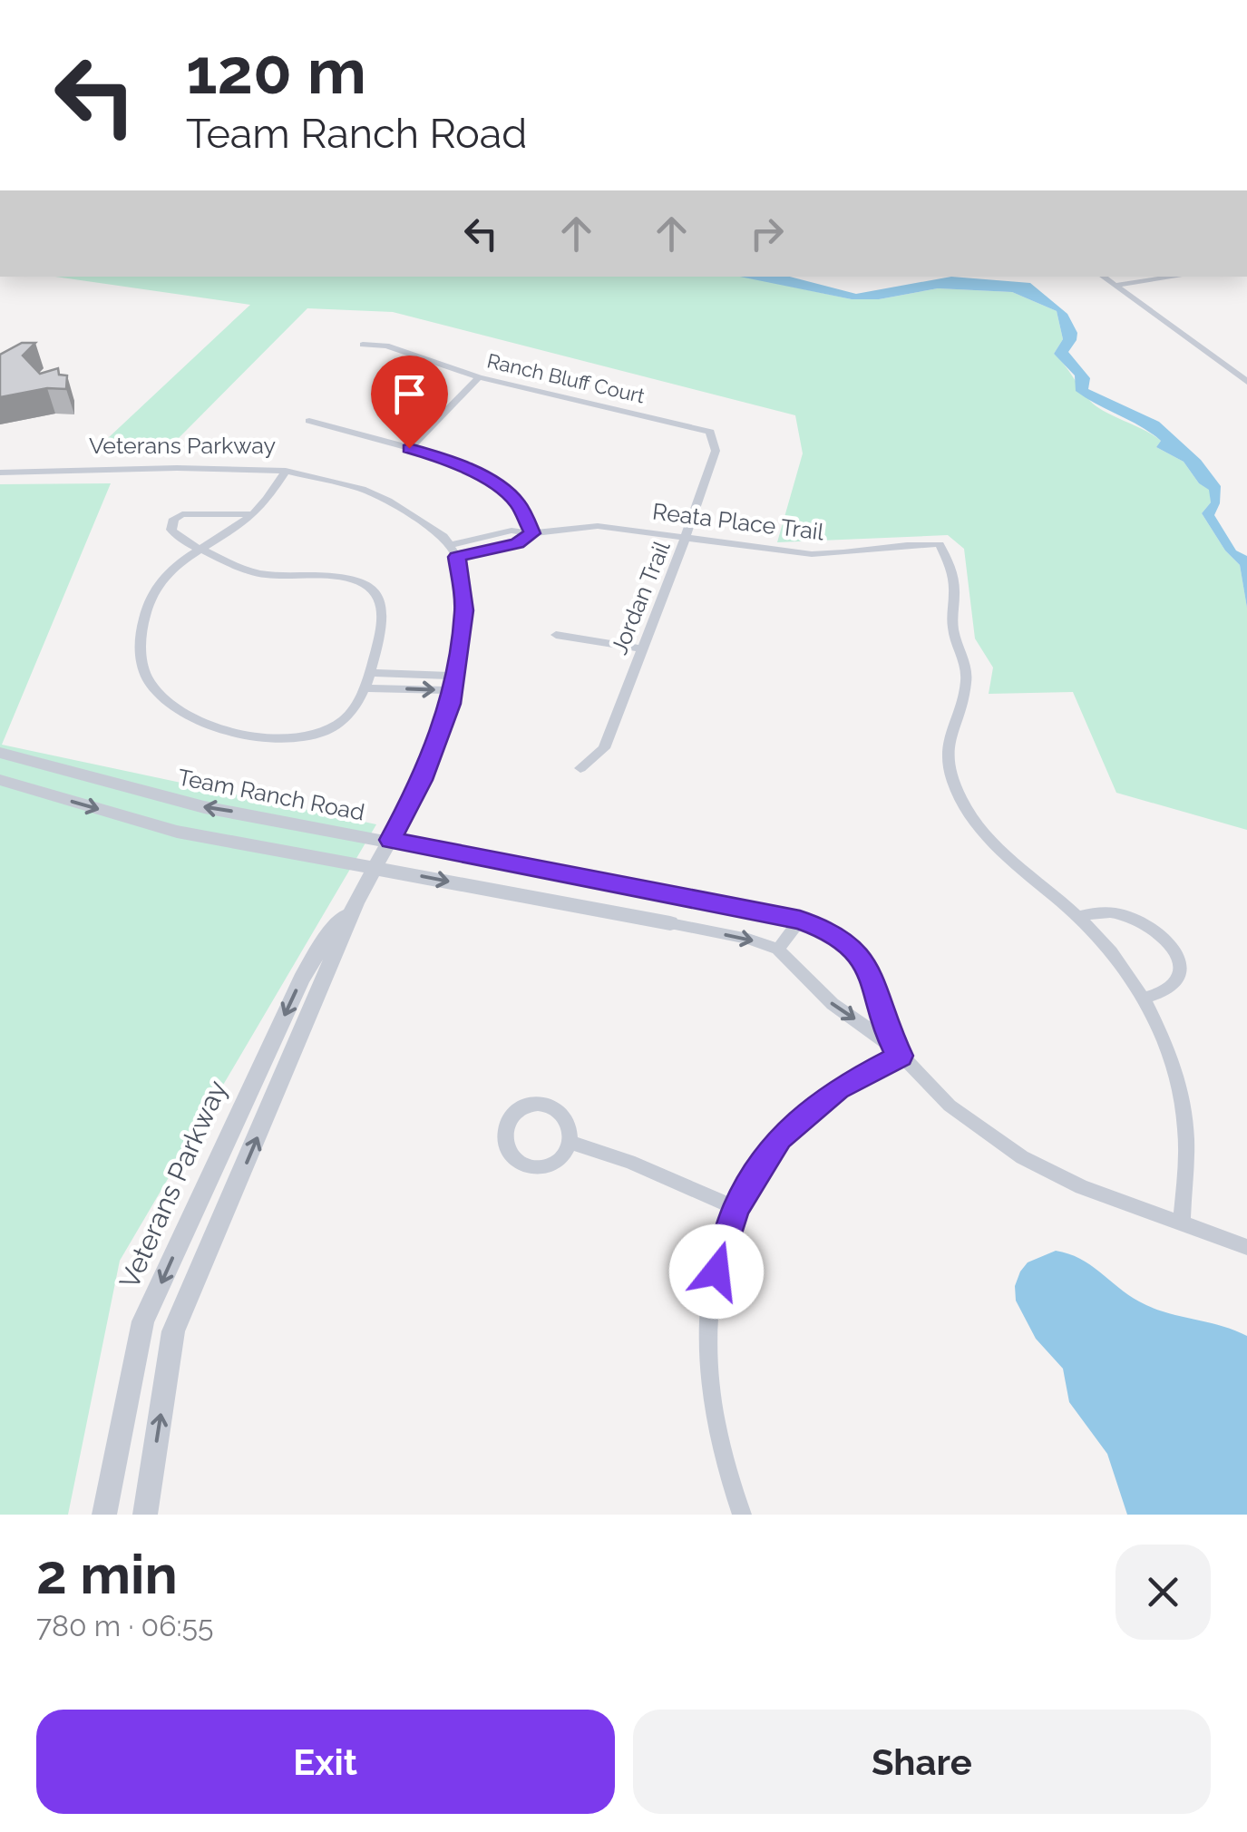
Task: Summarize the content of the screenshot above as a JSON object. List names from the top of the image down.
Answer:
{
  "streets": {
    "street": [
      "Ranch Bluff Court",
      "Veterans Parkway",
      "Reata Place Trail",
      "Jordan Trail",
      "Team Ranch Road"
    ]
  },
  "crossings": [
    ["Ranch Bluff Court", "Jordan Trail"],
    ["Veterans Parkway", "Reata Place Trail"],
    ["Veterans Parkway", "Team Ranch Road"],
    ["Reata Place Trail", "Jordan Trail"]
  ],
  "page": {
    "turn": ["120 m", "Team Ranch Road"],
    "heading": ["2 min", "780 m · 06:55"],
    "buttons": ["Exit", "Share"]
  }
}
